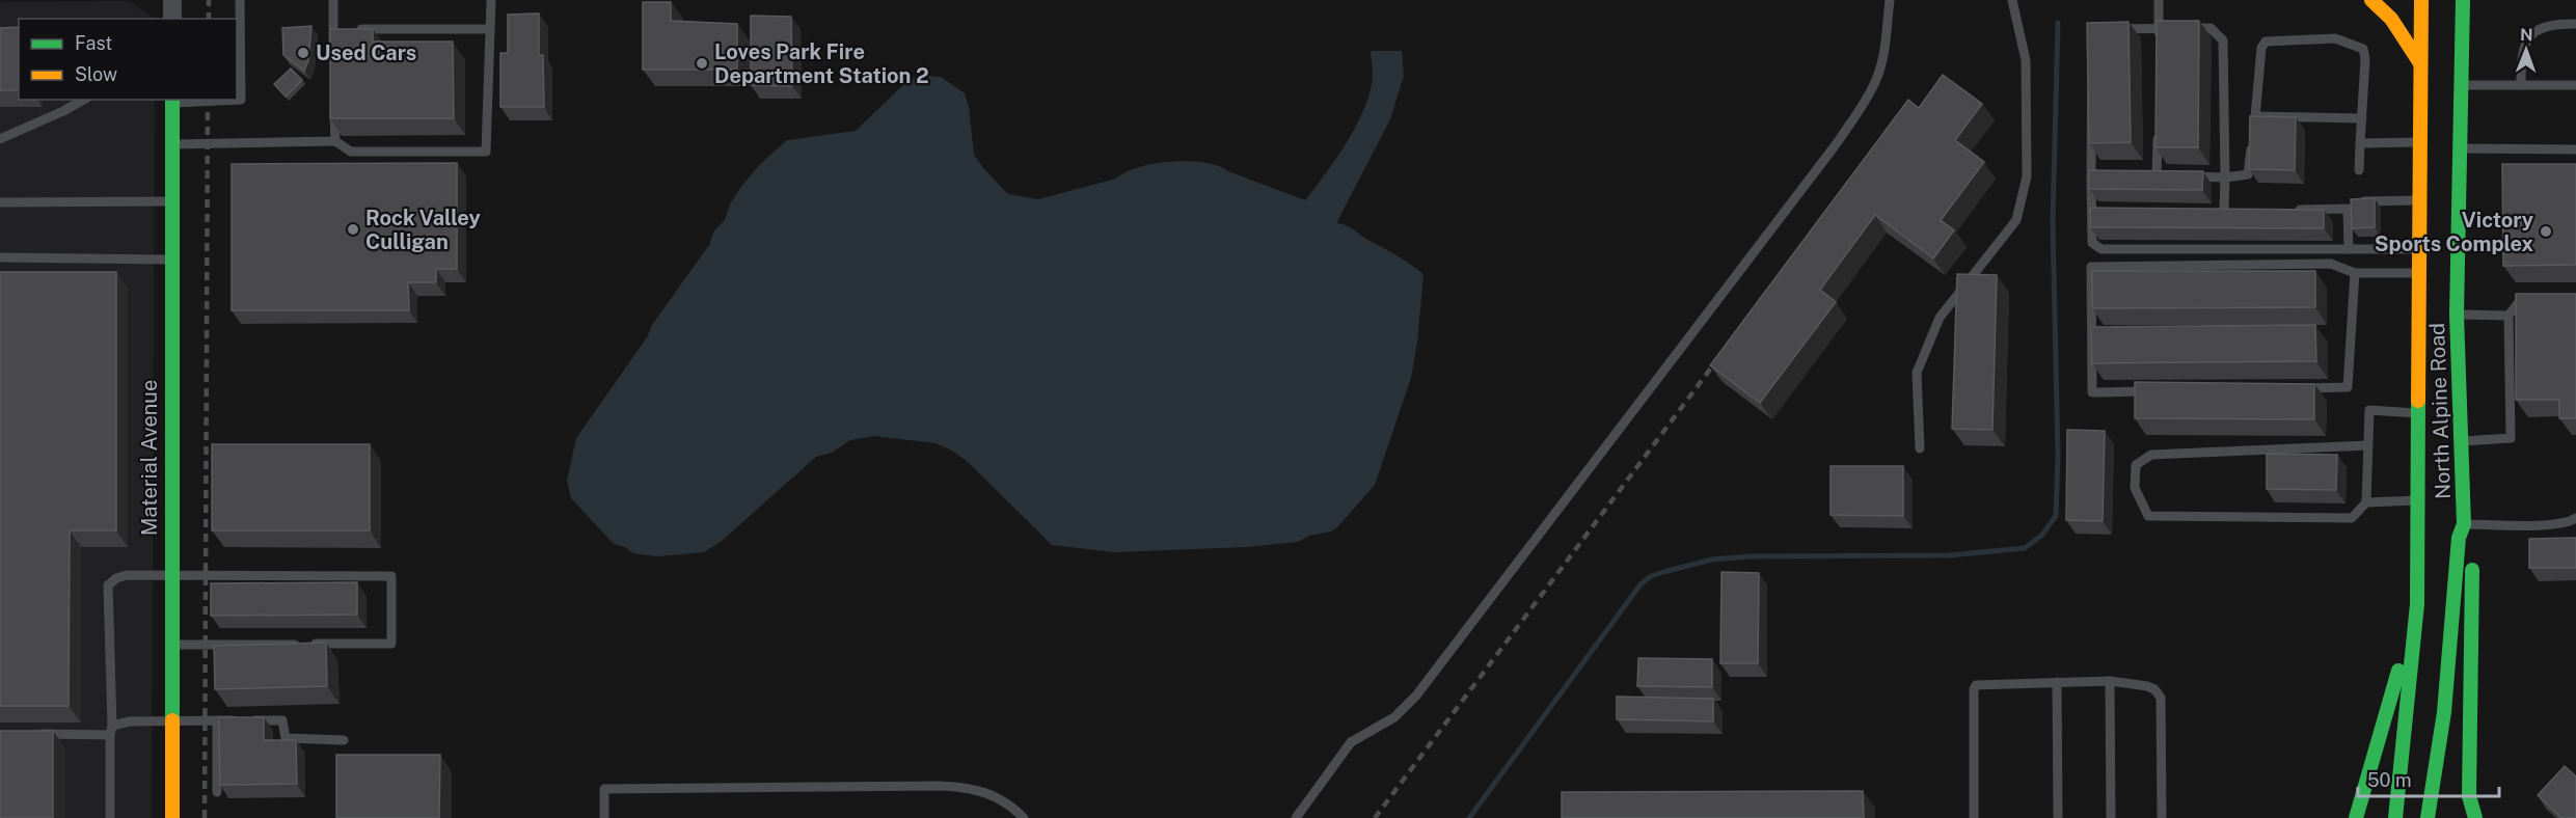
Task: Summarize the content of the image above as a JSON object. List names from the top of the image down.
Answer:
{
  "streets": {
    "main road": ["North Alpine Road", "Material Avenue"]
  },
  "places": [
    "Used Cars",
    "Loves Park Fire Department Station 2",
    "Rock Valley Culligan",
    "Victory Sports Complex"
  ],
  "legend": ["Fast", "Slow"],
  "scale_bar": "50 m",
  "north": "top"
}
